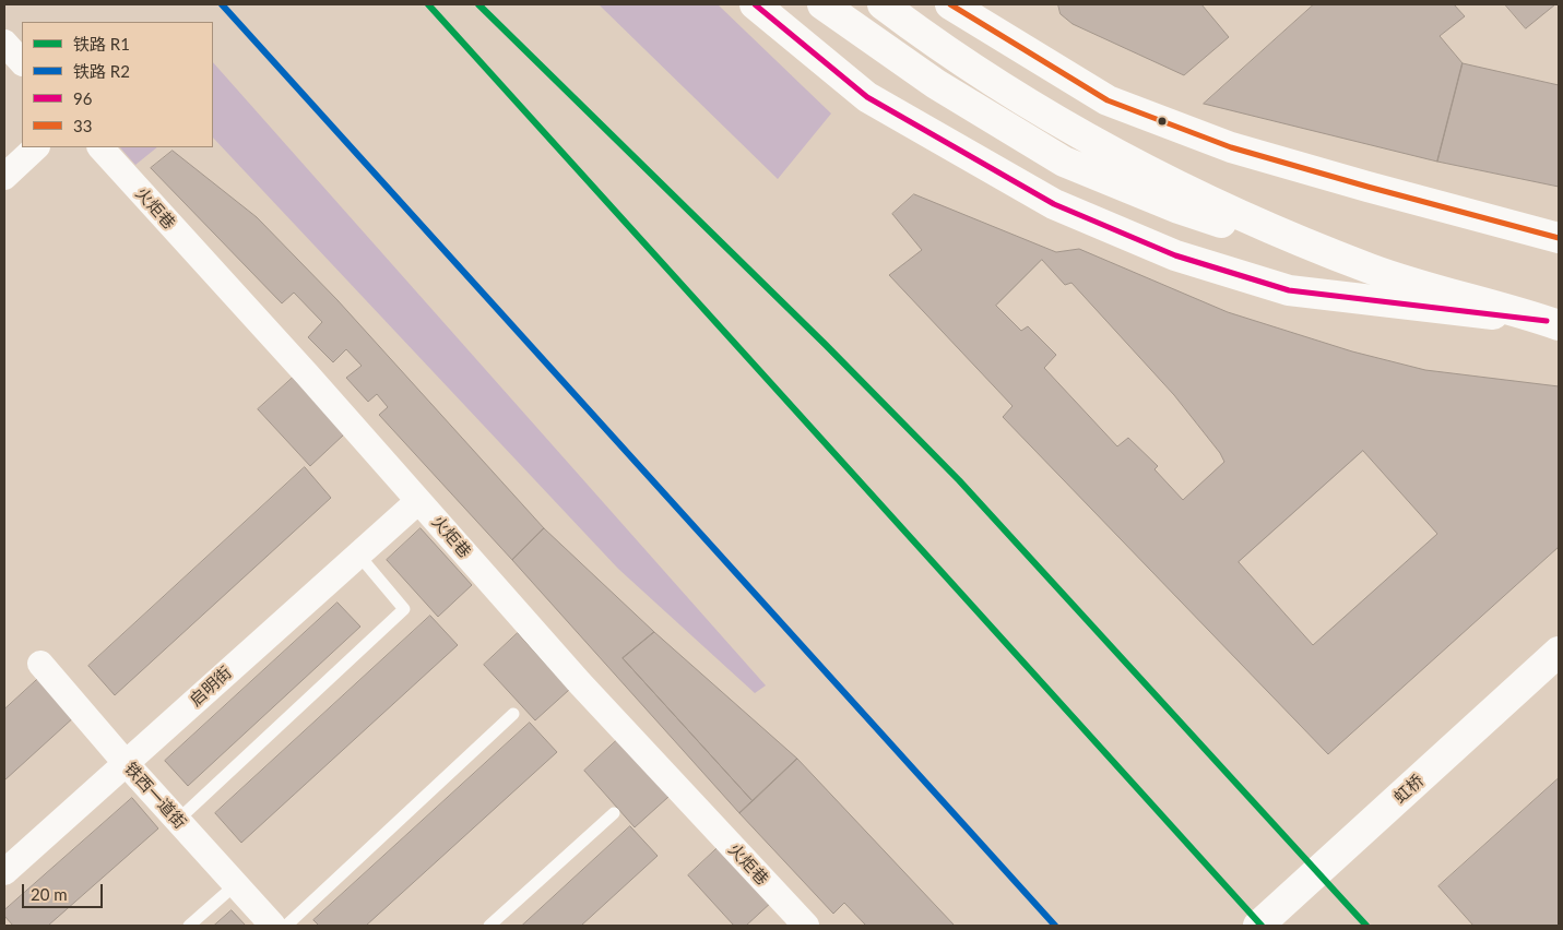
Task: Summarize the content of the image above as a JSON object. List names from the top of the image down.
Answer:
{
  "streets": {
    "main road": ["虹桥"],
    "street": ["火炬巷", "启明街", "铁西一道街"]
  },
  "crossings": [
    ["火炬巷", "启明街"],
    ["启明街", "铁西一道街"]
  ],
  "lines": [
    "rail line R1",
    "rail line R2",
    "transit line 96",
    "transit line 33"
  ],
  "legend": [
    "铁路 R1",
    "铁路 R2",
    "96",
    "33"
  ],
  "scale_bar": "20 m"
}
